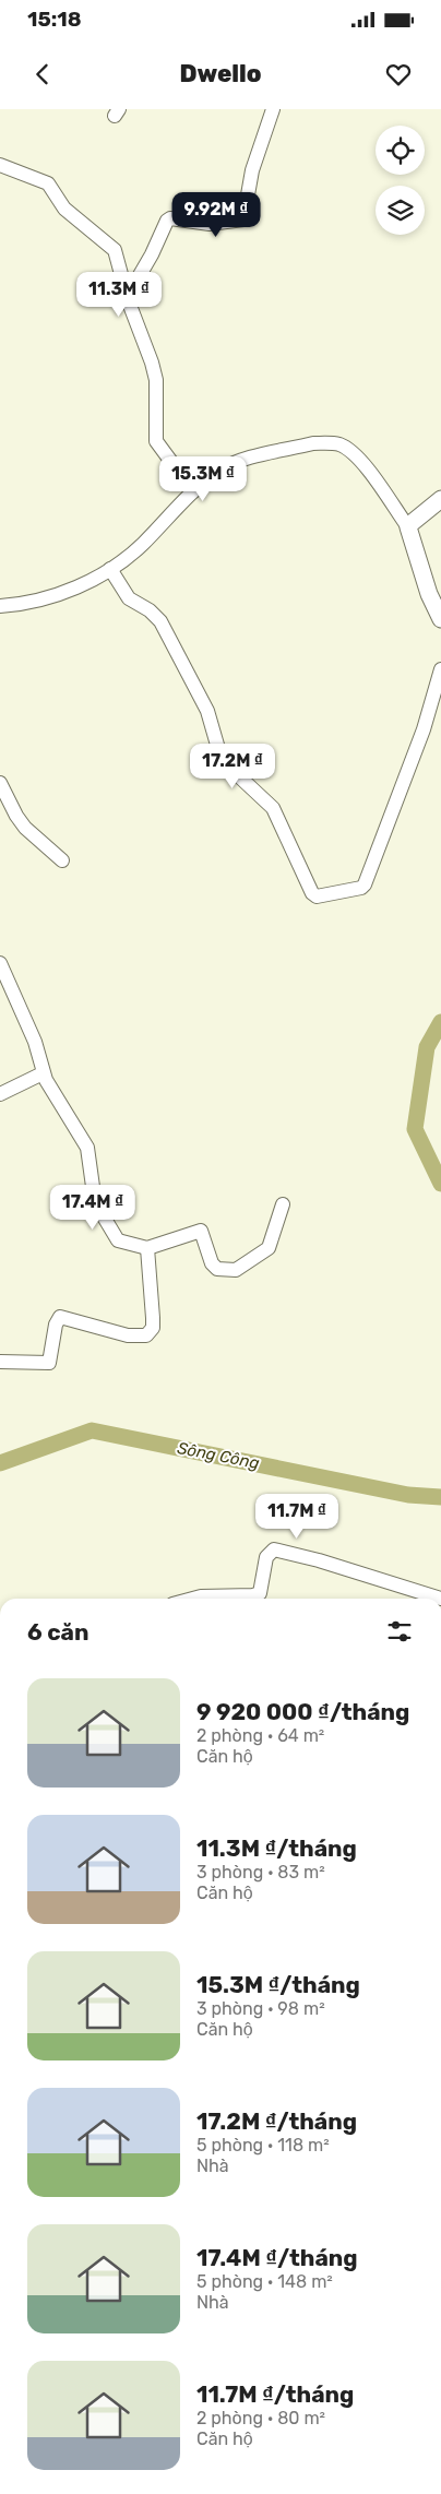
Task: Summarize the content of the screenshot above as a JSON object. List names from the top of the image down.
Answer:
{
  "water": ["Sông Công"],
  "page": {
    "status": "15:18",
    "header": "Dwello",
    "price": [
      "9.92M ₫",
      "11.3M ₫",
      "15.3M ₫",
      "17.2M ₫",
      "17.4M ₫",
      "11.7M ₫"
    ],
    "heading": "6 căn",
    "list": [
      {
        "name": "9 920 000 ₫/tháng",
        "note": "2 phòng · 64 m² · Căn hộ"
      },
      {
        "name": "11.3M ₫/tháng",
        "note": "3 phòng · 83 m² · Căn hộ"
      },
      {
        "name": "15.3M ₫/tháng",
        "note": "3 phòng · 98 m² · Căn hộ"
      },
      {
        "name": "17.2M ₫/tháng",
        "note": "5 phòng · 118 m² · Nhà"
      },
      {
        "name": "17.4M ₫/tháng",
        "note": "5 phòng · 148 m² · Nhà"
      },
      {
        "name": "11.7M ₫/tháng",
        "note": "2 phòng · 80 m² · Căn hộ"
      }
    ]
  }
}
